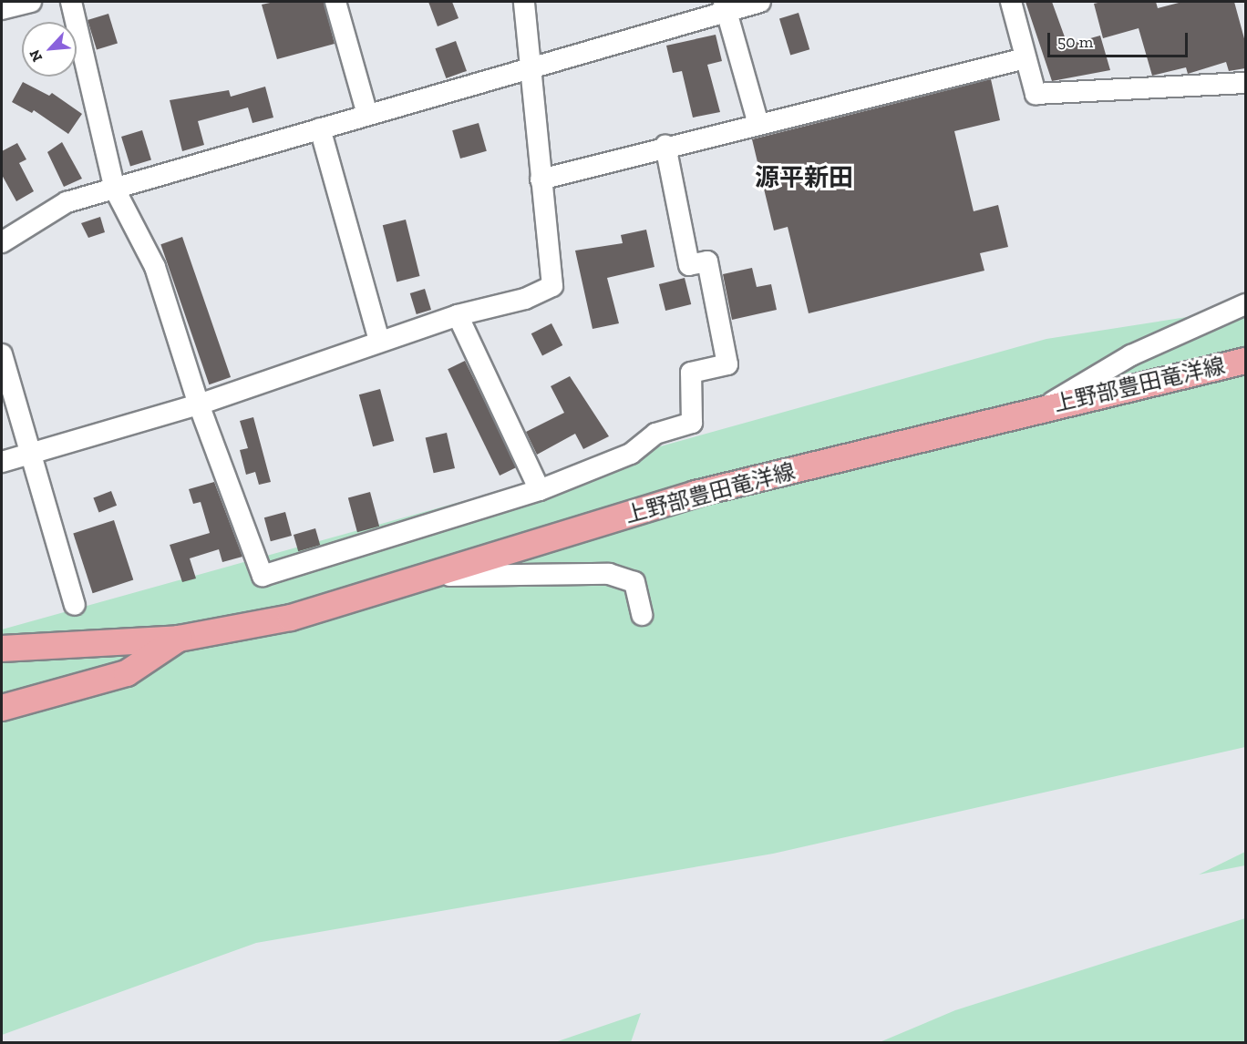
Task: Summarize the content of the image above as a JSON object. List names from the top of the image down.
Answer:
{
  "streets": {
    "main road": ["上野部豊田竜洋線"]
  },
  "districts": ["源平新田"],
  "scale_bar": "50 m",
  "north": "bottom left"
}
